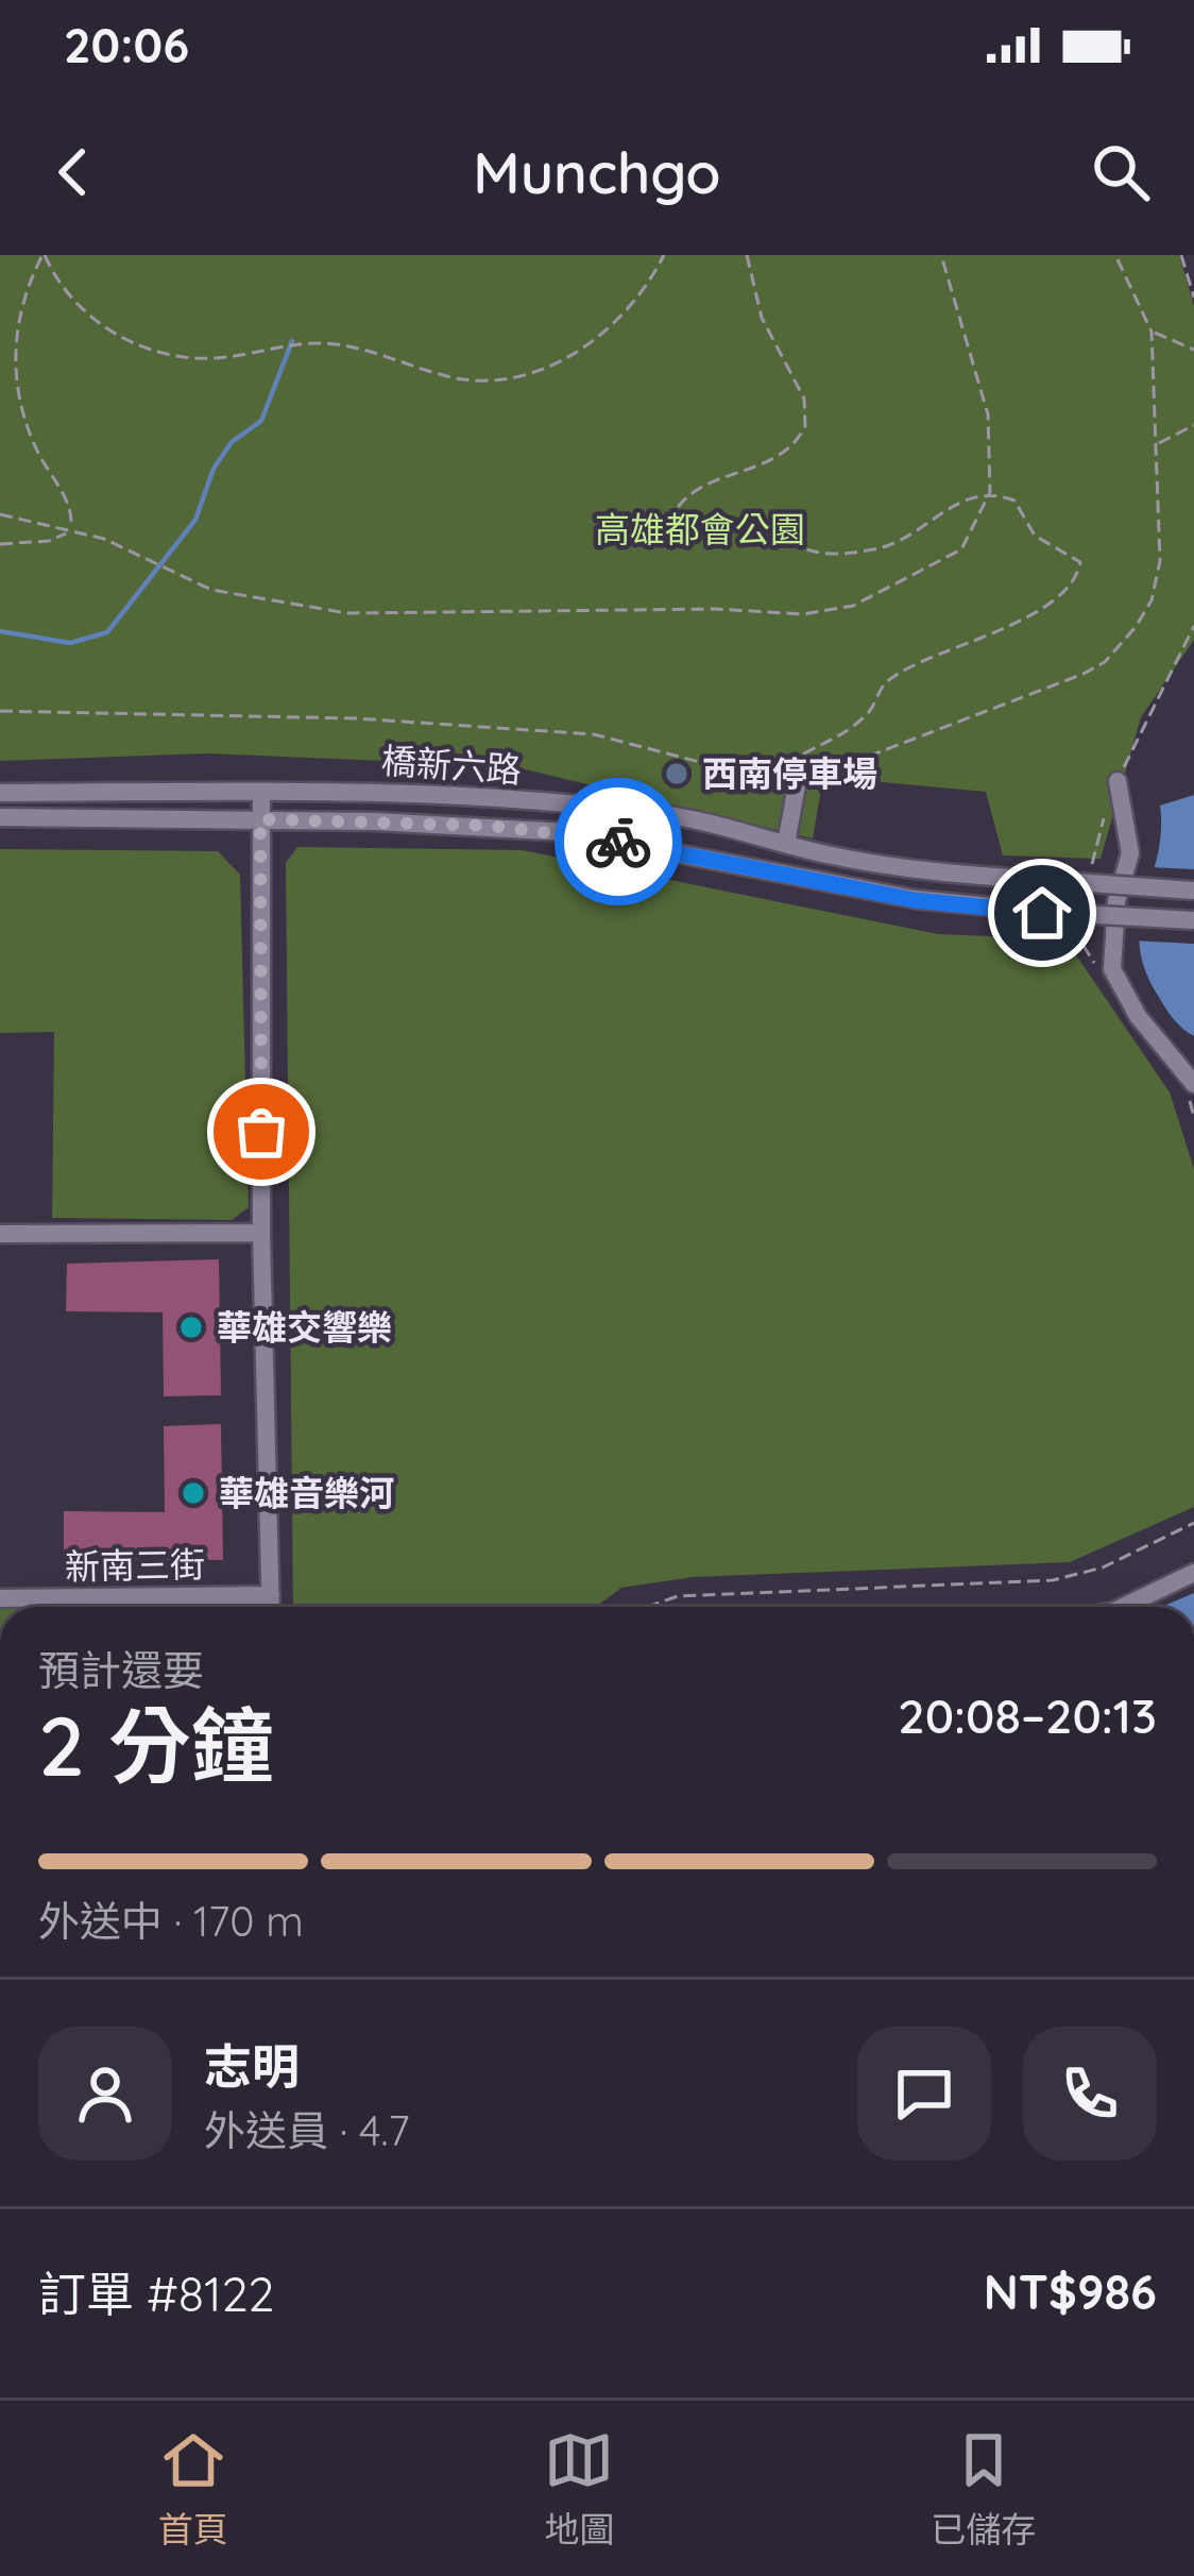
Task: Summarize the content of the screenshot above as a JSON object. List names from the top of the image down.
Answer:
{
  "streets": {
    "street": ["橋新六路", "新南三街"]
  },
  "parks": ["高雄都會公園"],
  "places": ["西南停車場", "華雄交響樂", "華雄音樂河"],
  "page": {
    "status": "20:06",
    "header": "Munchgo",
    "heading": ["2 分鐘", "預計還要", "20:08–20:13"],
    "panel": [
      "志明",
      "外送員 · 4.7",
      "訂單 #8122",
      "NT$986"
    ],
    "bar": "外送中 · 170 m",
    "tabs": ["首頁", "地圖", "已儲存"]
  }
}
